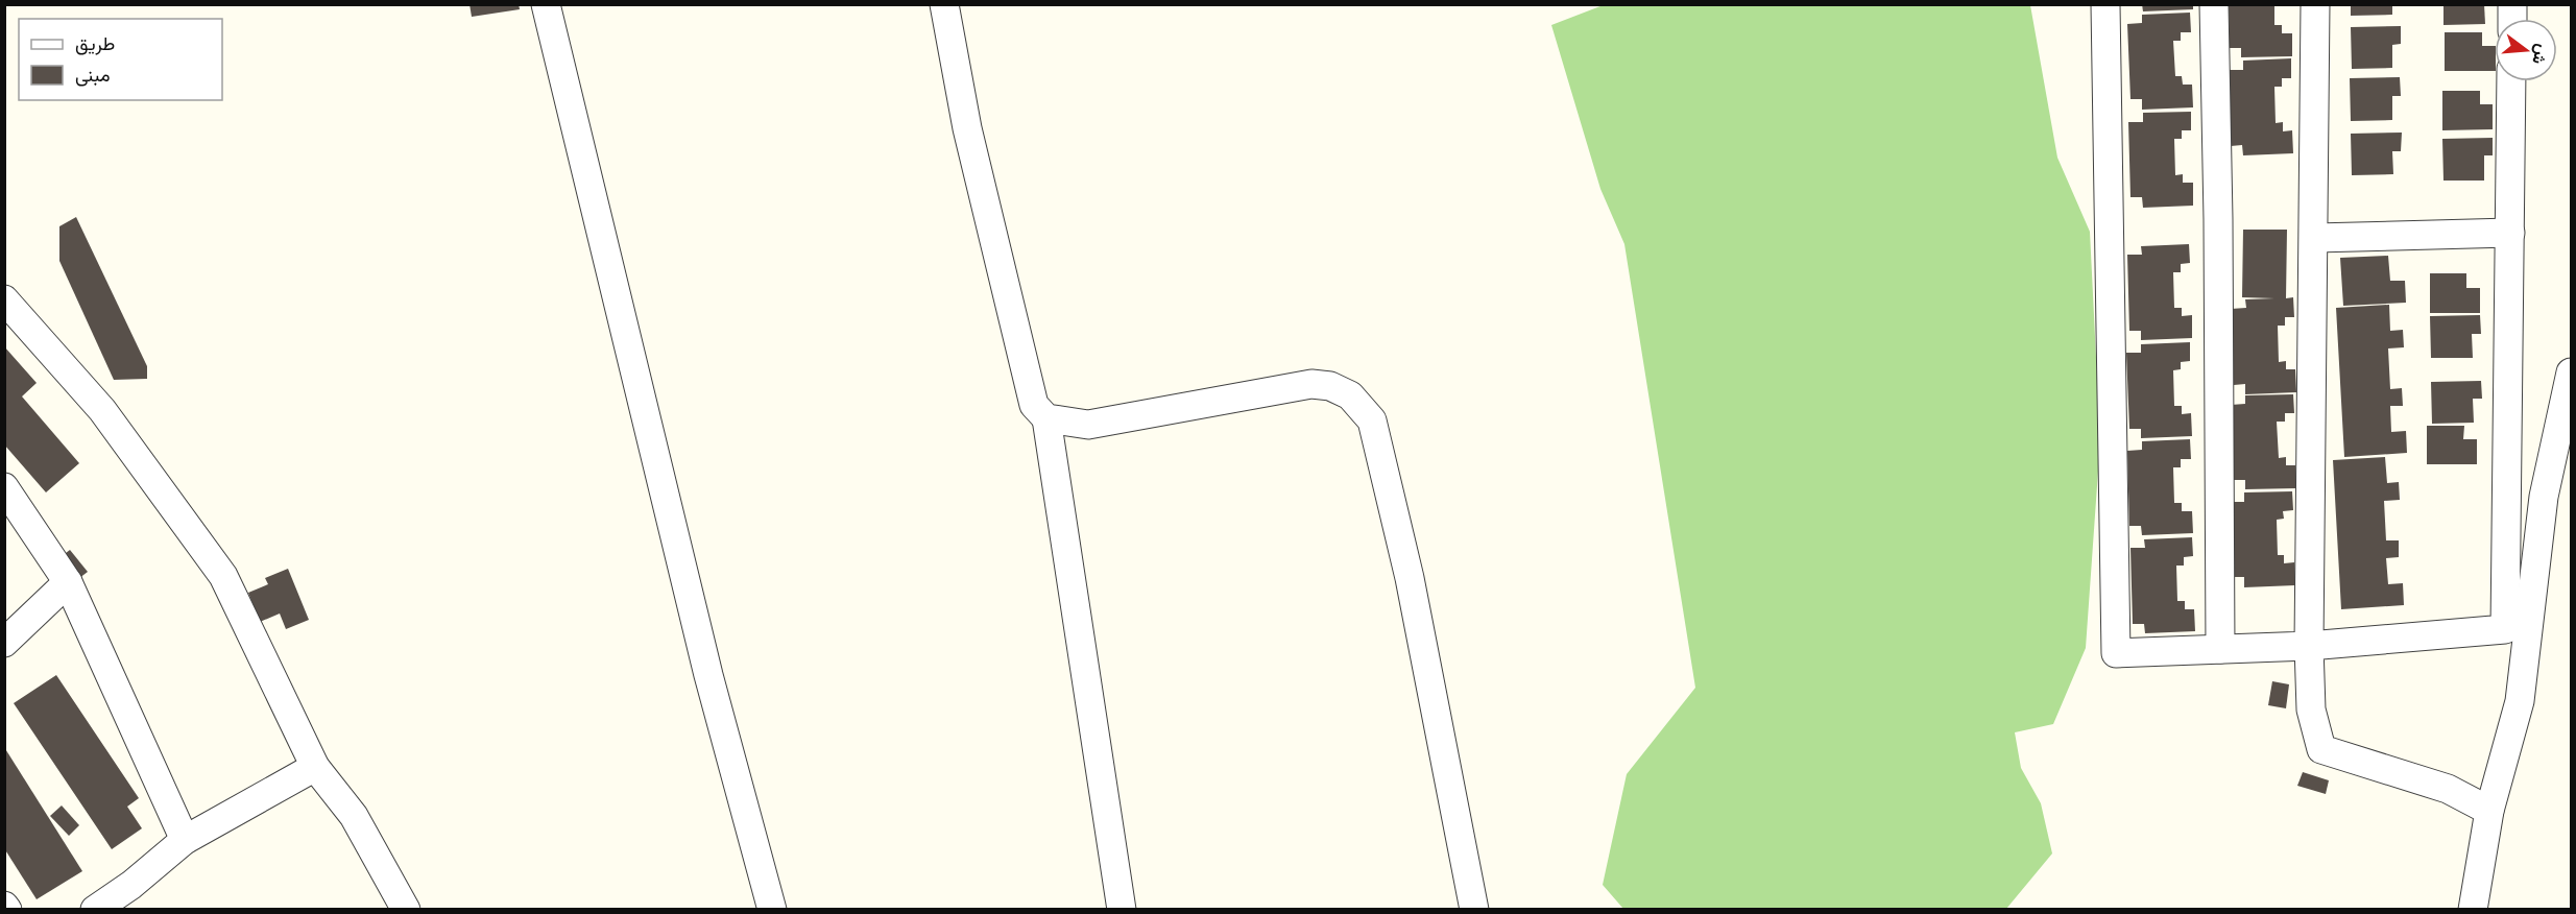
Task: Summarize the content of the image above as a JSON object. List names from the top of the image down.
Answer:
{
  "legend": ["طريق", "مبنى"],
  "north": "right"
}
